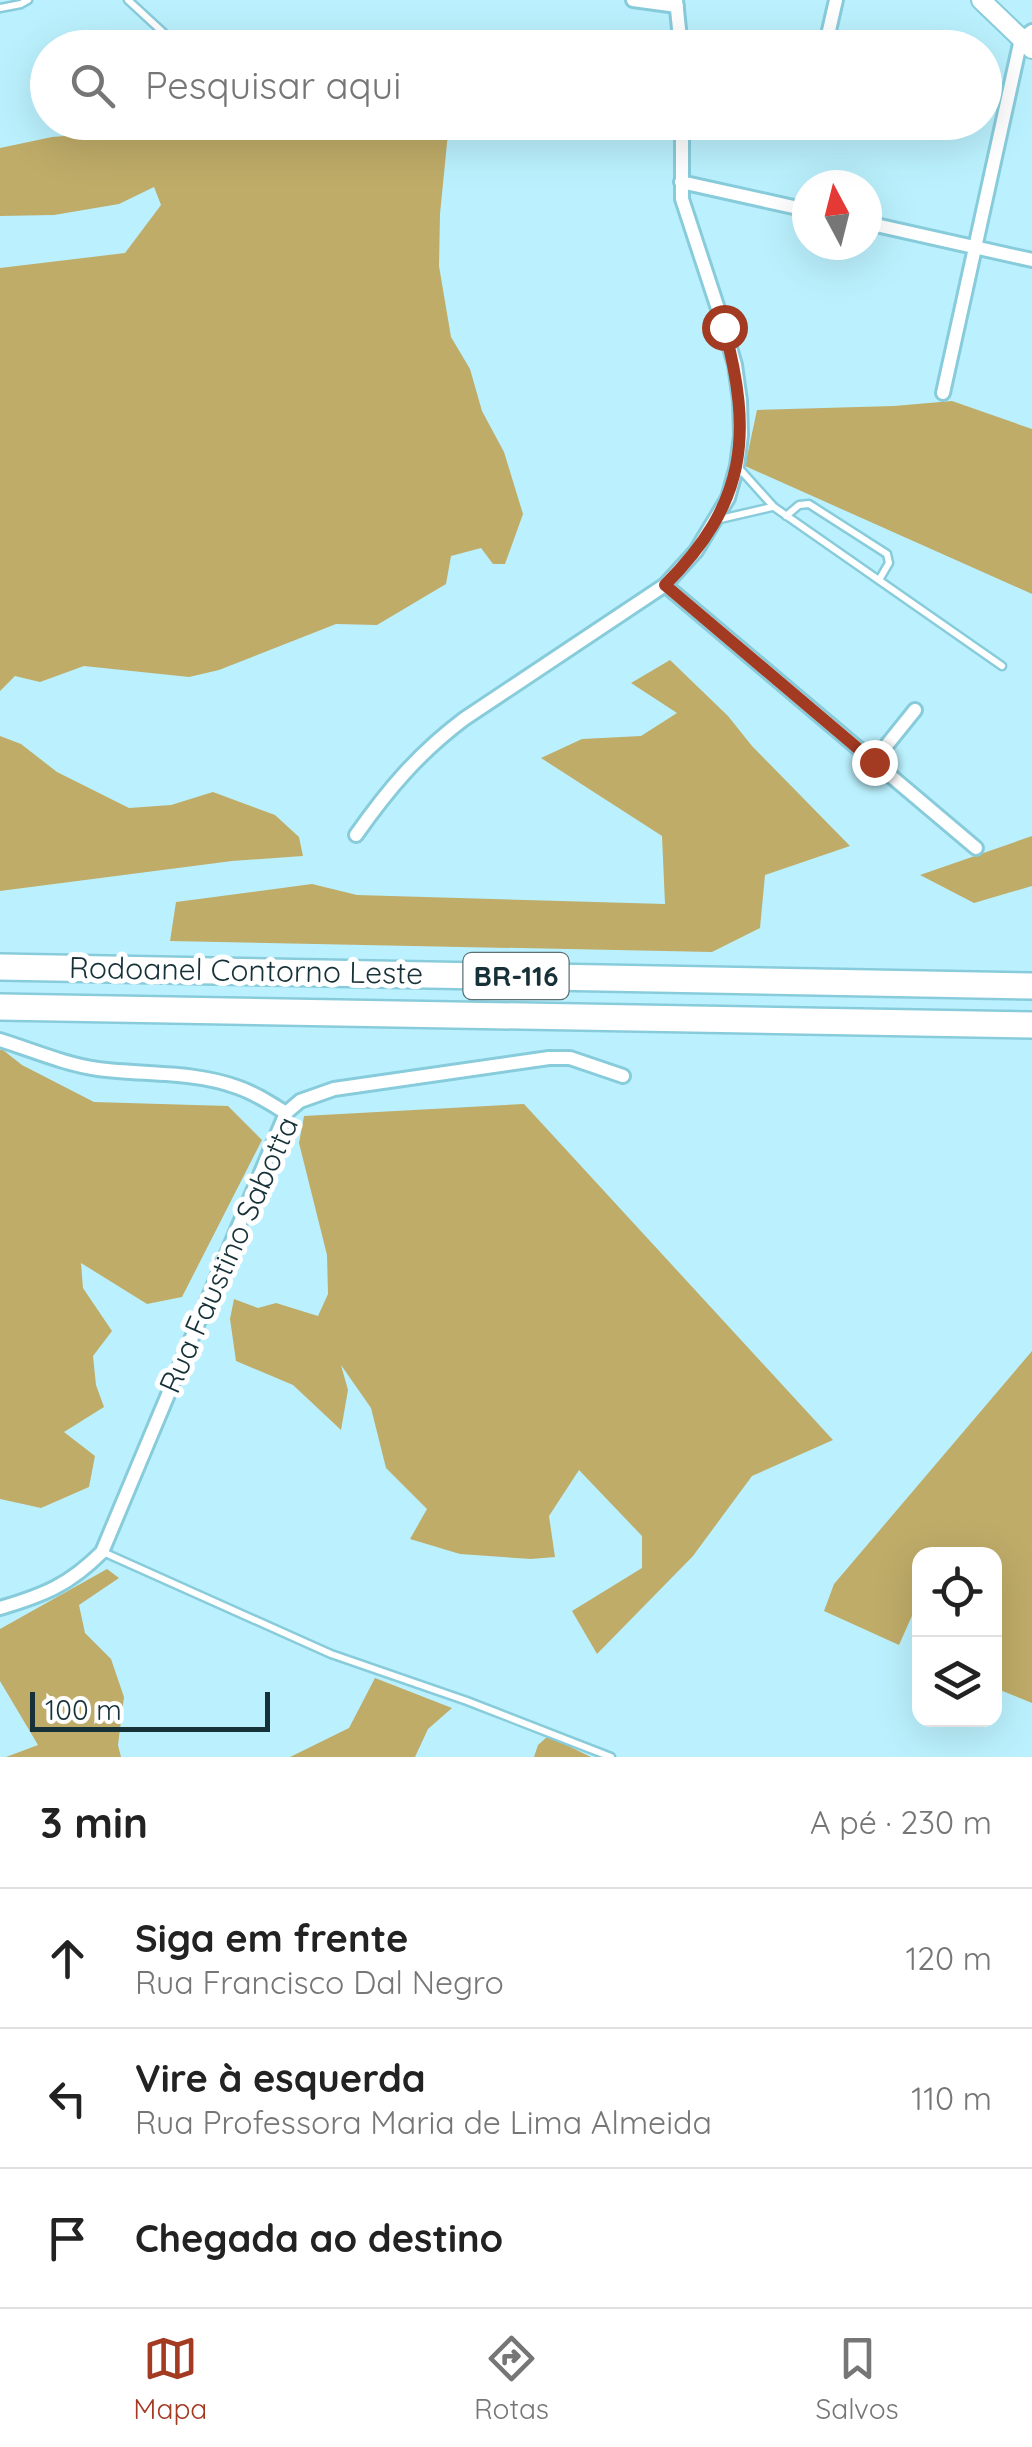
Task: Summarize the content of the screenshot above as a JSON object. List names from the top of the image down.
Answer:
{
  "streets": {
    "highway": ["Rodoanel Contorno Leste", "BR-116"],
    "street": ["Rua Faustino Sabotta"]
  },
  "scale_bar": "100 m",
  "north": "top",
  "page": {
    "search": "Pesquisar aqui",
    "scale": "100 m",
    "heading": ["3 min", "A pé · 230 m"],
    "list": [
      ["Siga em frente", "Rua Francisco Dal Negro", "120 m"],
      ["Vire à esquerda", "Rua Professora Maria de Lima Almeida", "110 m"],
      "Chegada ao destino"
    ],
    "nav": ["Mapa", "Rotas", "Salvos"]
  }
}
